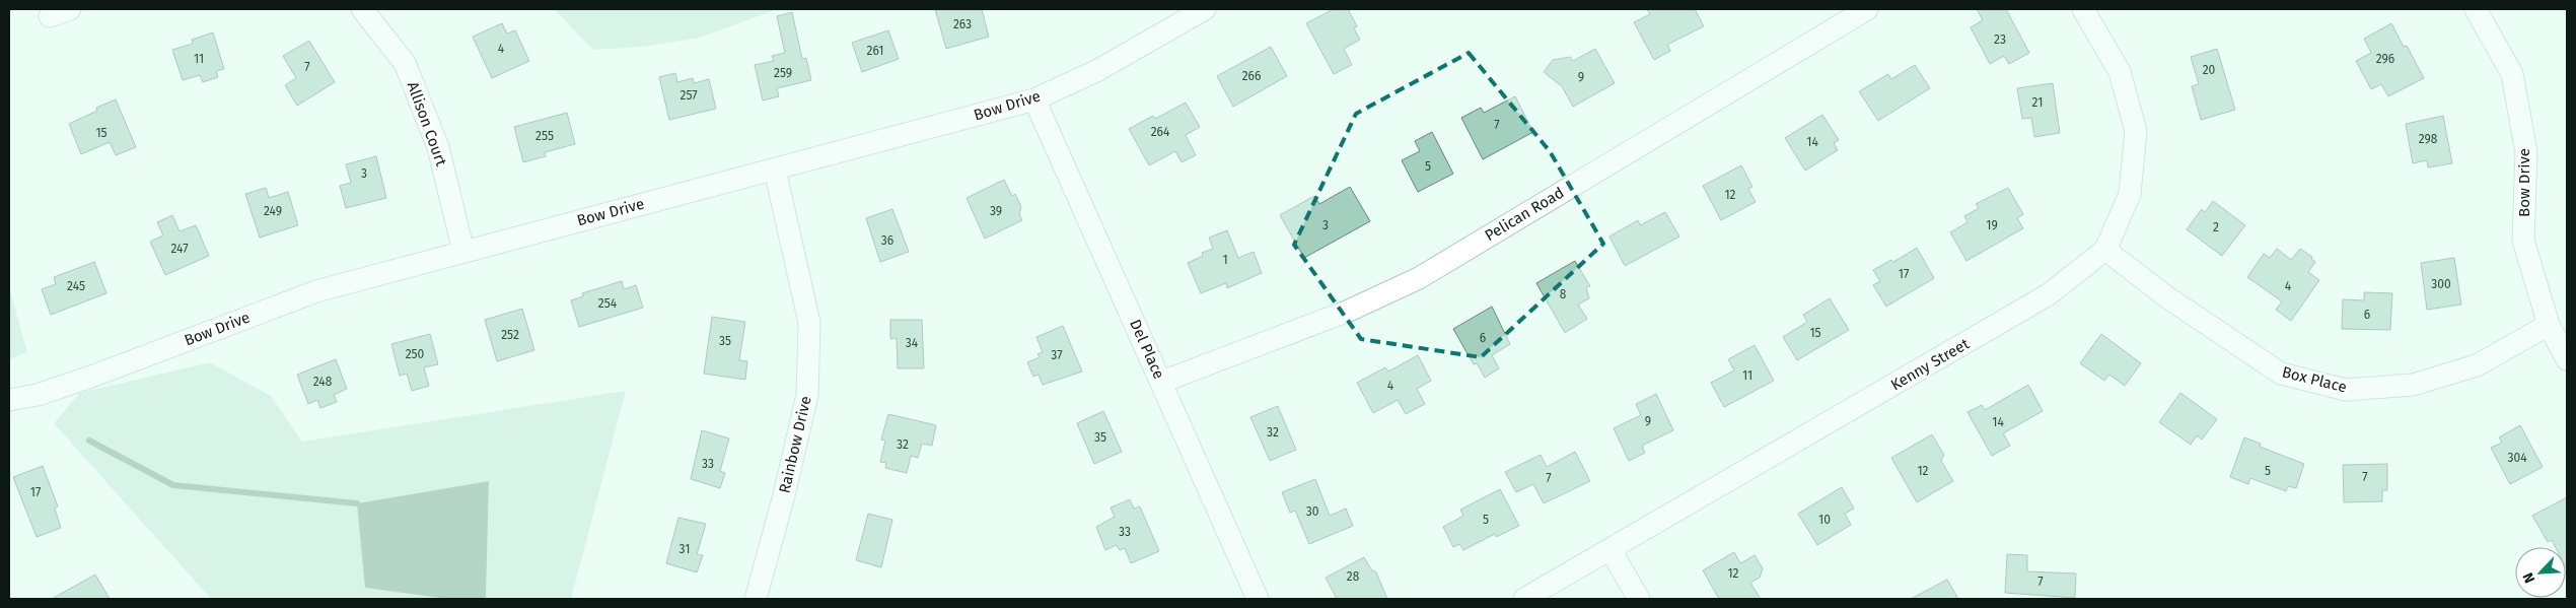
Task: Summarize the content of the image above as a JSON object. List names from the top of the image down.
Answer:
{
  "streets": {
    "street": [
      "Bow Drive",
      "Allison Court",
      "Pelican Road",
      "Del Place",
      "Kenny Street",
      "Box Place",
      "Rainbow Drive"
    ]
  },
  "crossings": [
    ["Bow Drive", "Allison Court"],
    ["Bow Drive", "Del Place"],
    ["Bow Drive", "Box Place"],
    ["Bow Drive", "Rainbow Drive"],
    ["Pelican Road", "Del Place"],
    ["Kenny Street", "Box Place"]
  ],
  "house_numbers": [
    "263",
    "23",
    "4",
    "261",
    "11",
    "296",
    "7",
    "20",
    "259",
    "266",
    "9",
    "257",
    "21",
    "7",
    "264",
    "15",
    "255",
    "298",
    "14",
    "5",
    "3",
    "12",
    "249",
    "39",
    "3",
    "19",
    "2",
    "36",
    "247",
    "1",
    "17",
    "300",
    "245",
    "4",
    "8",
    "254",
    "6",
    "15",
    "252",
    "6",
    "35",
    "34",
    "250",
    "37",
    "11",
    "248",
    "4",
    "9",
    "14",
    "32",
    "35",
    "32",
    "304",
    "33",
    "12",
    "5",
    "7",
    "7",
    "17",
    "30",
    "5",
    "10",
    "33",
    "31",
    "12",
    "28",
    "7"
  ],
  "north": "bottom left"
}
